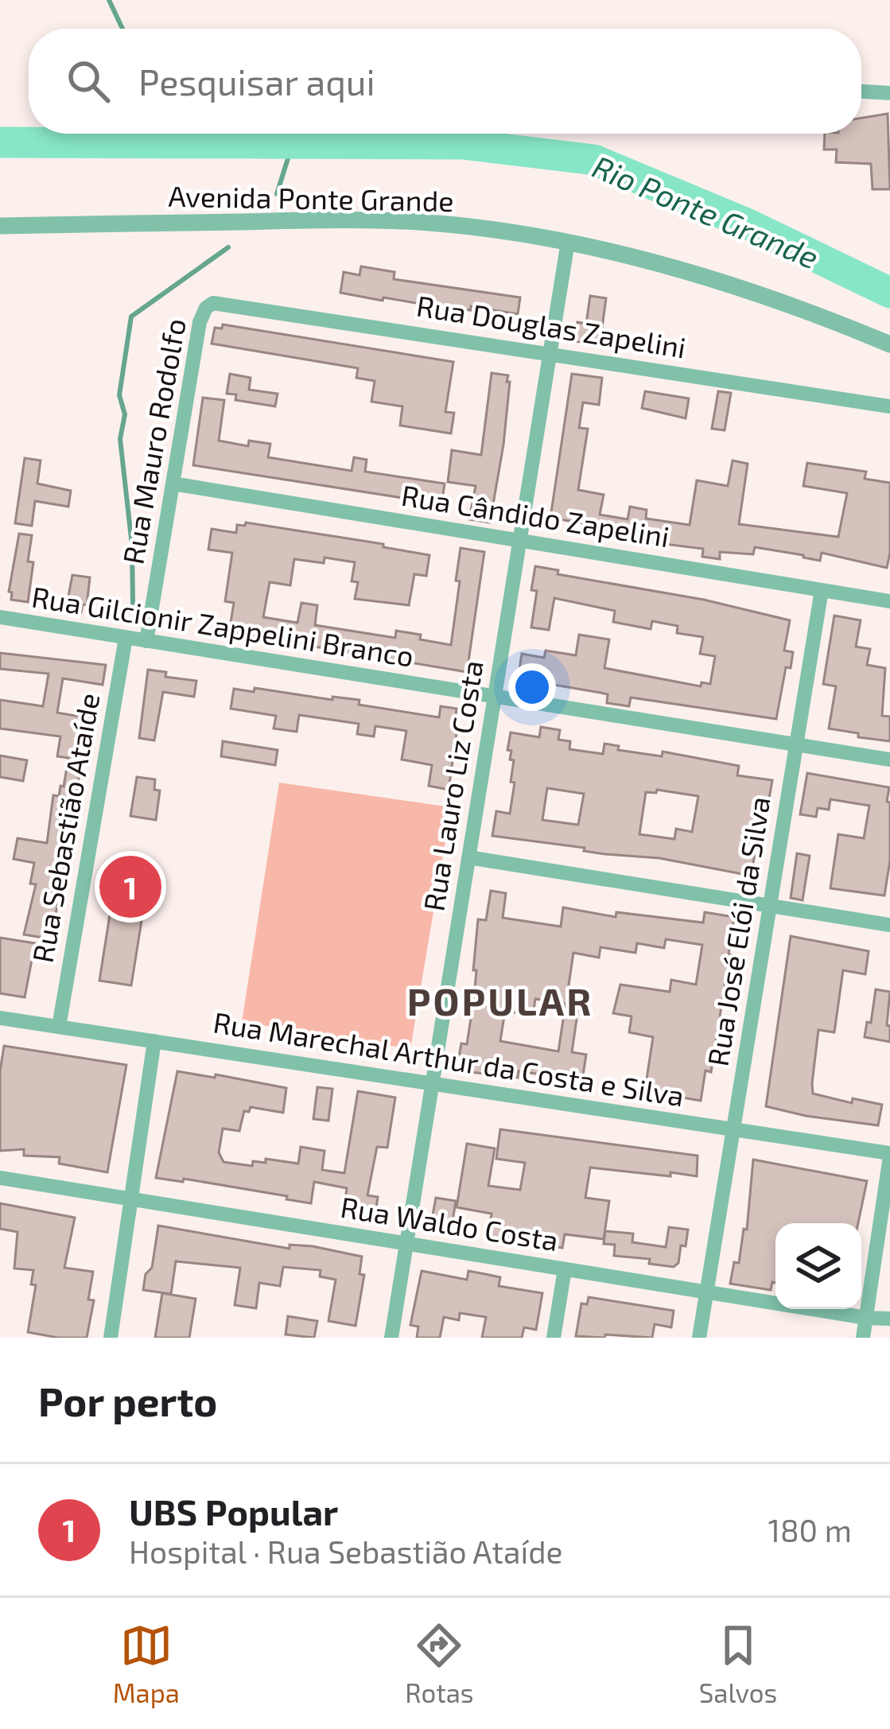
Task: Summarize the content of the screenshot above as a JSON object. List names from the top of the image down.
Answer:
{
  "streets": {
    "street": [
      "Avenida Ponte Grande",
      "Rua Douglas Zapelini",
      "Rua Mauro Rodolfo",
      "Rua Cândido Zapelini",
      "Rua Gilcionir Zappelini Branco",
      "Rua Lauro Liz Costa",
      "Rua Sebastião Ataíde",
      "Rua José Elói da Silva",
      "Rua Marechal Arthur da Costa e Silva",
      "Rua Waldo Costa"
    ]
  },
  "crossings": [
    ["Avenida Ponte Grande", "Rua Lauro Liz Costa"],
    ["Rua Douglas Zapelini", "Rua Mauro Rodolfo"],
    ["Rua Douglas Zapelini", "Rua Lauro Liz Costa"],
    ["Rua Mauro Rodolfo", "Rua Cândido Zapelini"],
    ["Rua Mauro Rodolfo", "Rua Gilcionir Zappelini Branco"],
    ["Rua Cândido Zapelini", "Rua Lauro Liz Costa"],
    ["Rua Cândido Zapelini", "Rua José Elói da Silva"],
    ["Rua Gilcionir Zappelini Branco", "Rua Lauro Liz Costa"],
    ["Rua Gilcionir Zappelini Branco", "Rua Sebastião Ataíde"],
    ["Rua Gilcionir Zappelini Branco", "Rua José Elói da Silva"],
    ["Rua Lauro Liz Costa", "Rua Marechal Arthur da Costa e Silva"],
    ["Rua Lauro Liz Costa", "Rua Waldo Costa"],
    ["Rua Sebastião Ataíde", "Rua Marechal Arthur da Costa e Silva"],
    ["Rua José Elói da Silva", "Rua Marechal Arthur da Costa e Silva"],
    ["Rua José Elói da Silva", "Rua Waldo Costa"]
  ],
  "districts": ["POPULAR"],
  "water": ["Rio Ponte Grande"],
  "page": {
    "search": "Pesquisar aqui",
    "pins": "1",
    "heading": "Por perto",
    "list": [
      {
        "mark": "1",
        "name": "UBS Popular",
        "note": "Hospital · Rua Sebastião Ataíde",
        "value": "180 m"
      }
    ],
    "nav": ["Mapa", "Rotas", "Salvos"]
  }
}
